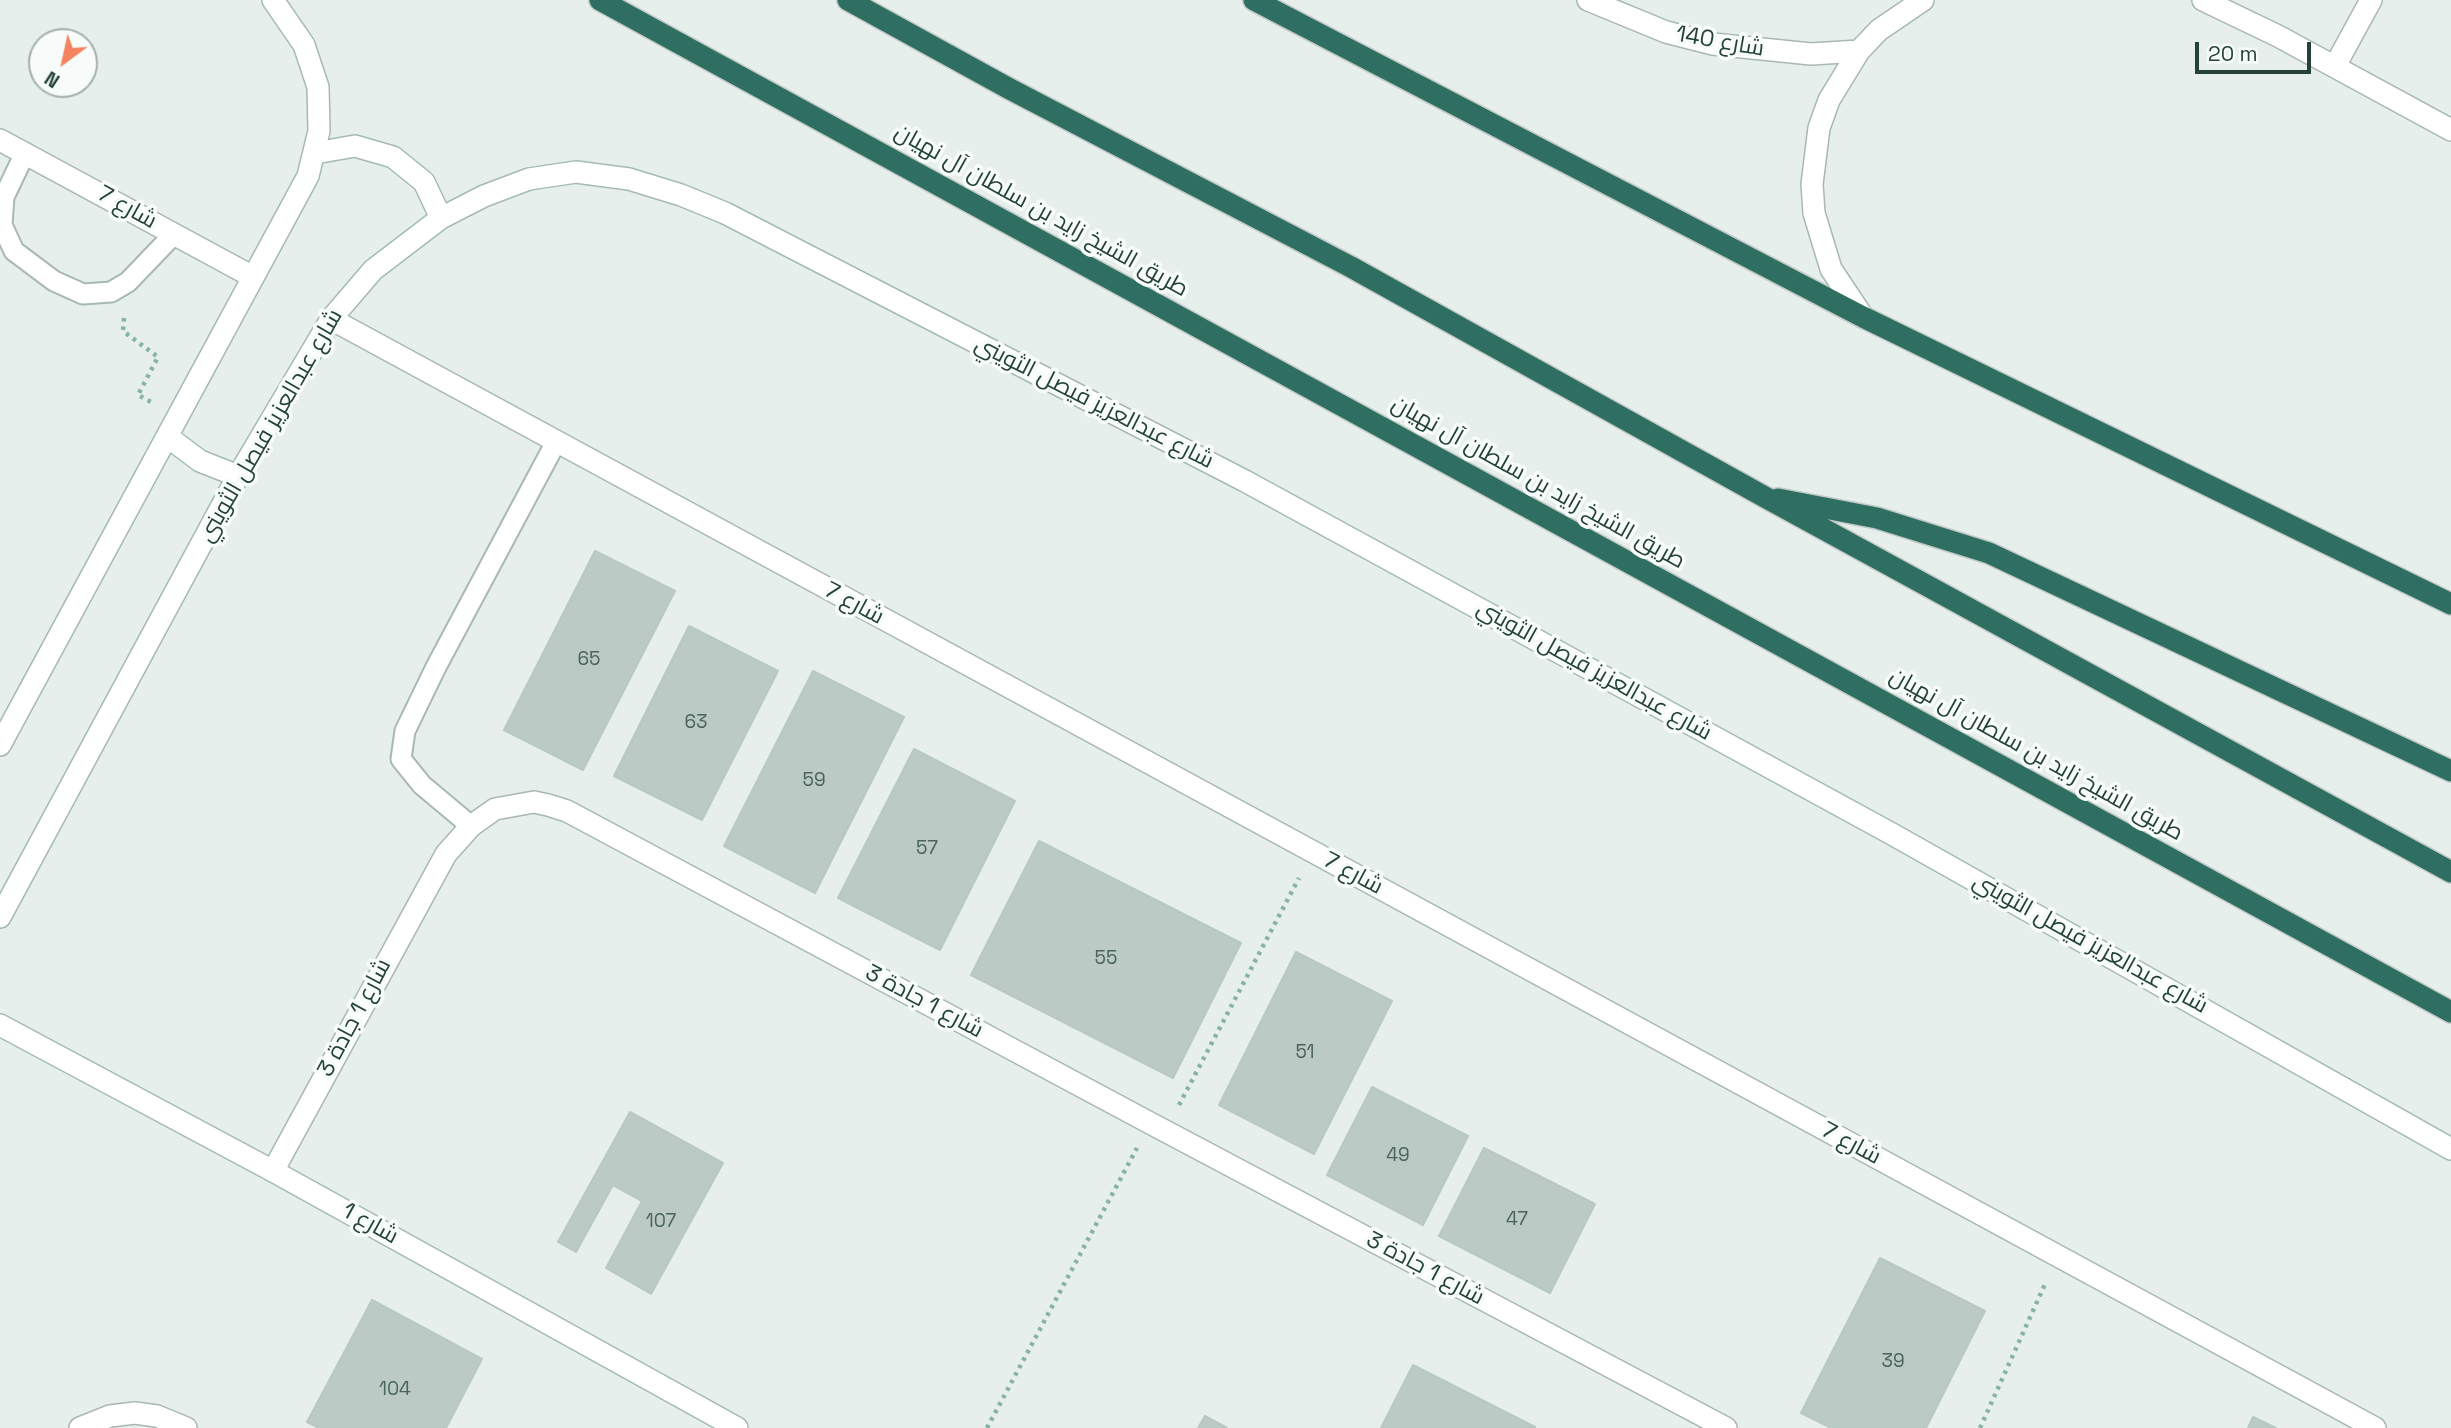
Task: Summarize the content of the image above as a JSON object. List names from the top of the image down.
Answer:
{
  "streets": {
    "highway": ["طريق الشيخ زايد بن سلطان آل نهيان"],
    "street": [
      "شارع 140",
      "شارع 7",
      "شارع عبدالعزيز فيصل الثويني",
      "شارع 1 جادة 3",
      "شارع 1"
    ]
  },
  "crossings": [
    ["شارع 7", "شارع عبدالعزيز فيصل الثويني"],
    ["شارع 1 جادة 3", "شارع 1"]
  ],
  "house_numbers": [
    "65",
    "63",
    "59",
    "57",
    "55",
    "51",
    "49",
    "47",
    "107",
    "39",
    "104"
  ],
  "scale_bar": "20 m",
  "north": "bottom left"
}
